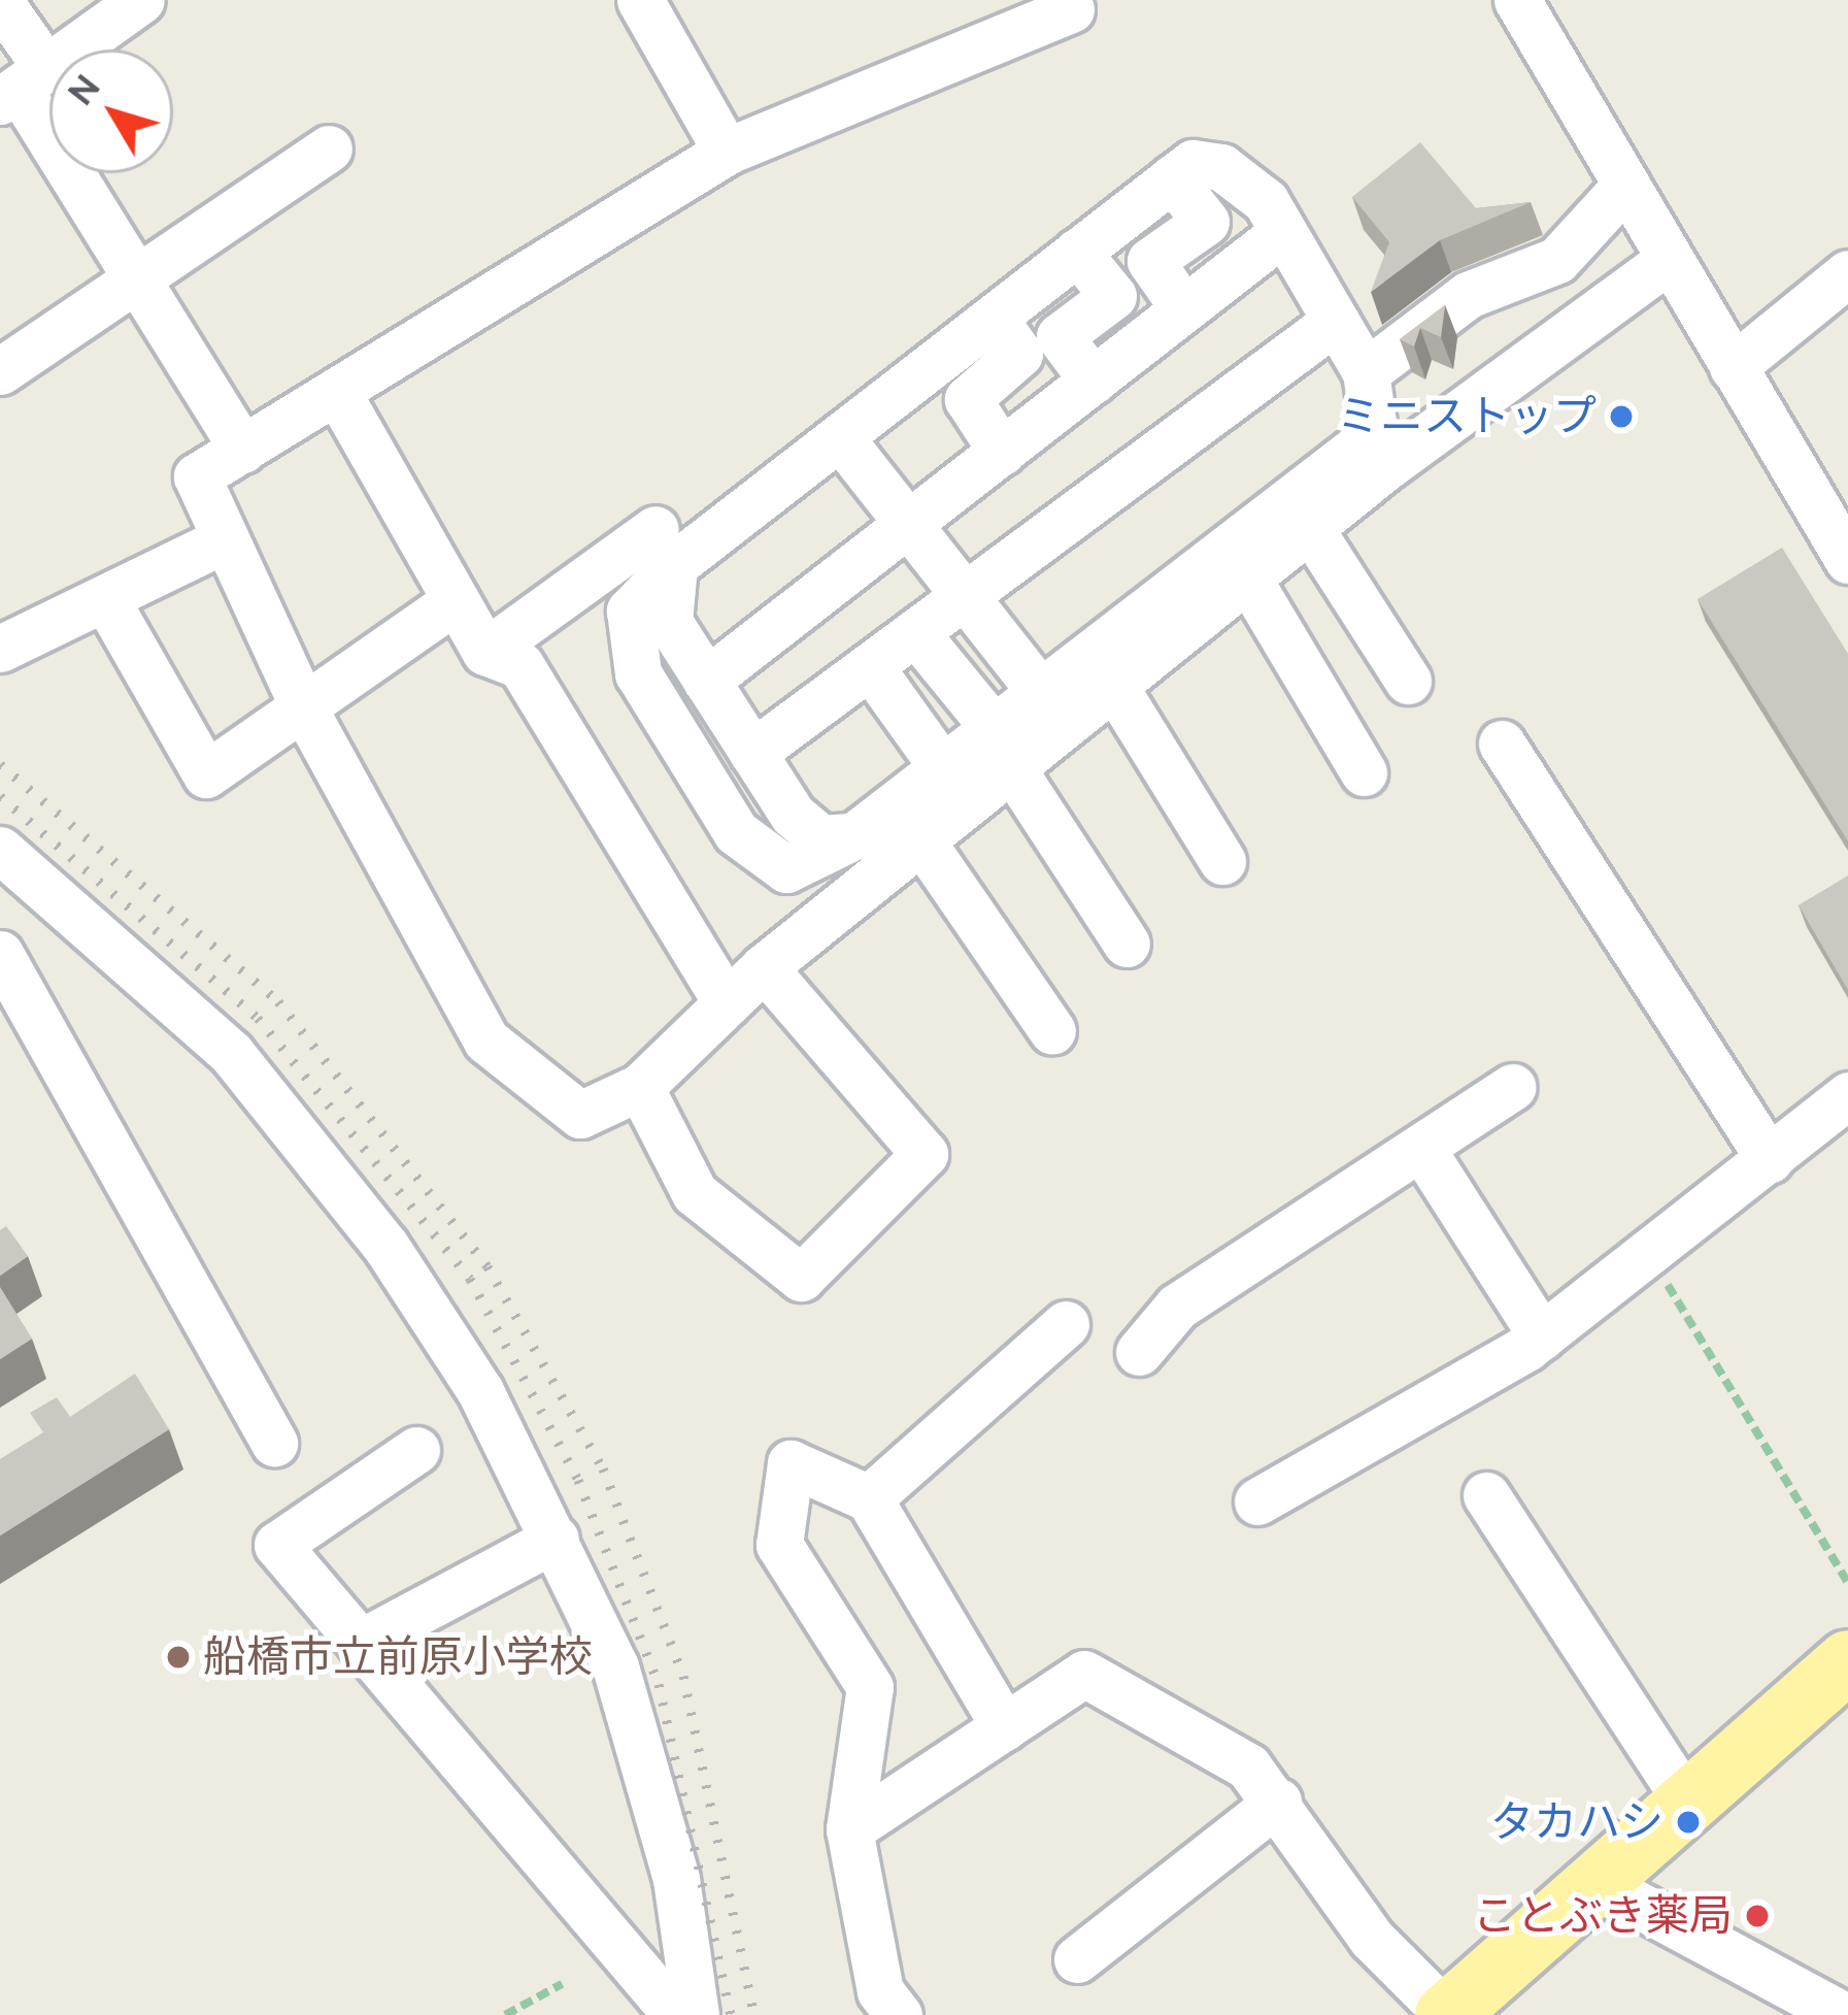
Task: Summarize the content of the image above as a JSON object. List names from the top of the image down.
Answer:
{
  "places": [
    "ミニストップ",
    "船橋市立前原小学校",
    "タカハシ",
    "ことぶき薬局"
  ],
  "north": "top left"
}
